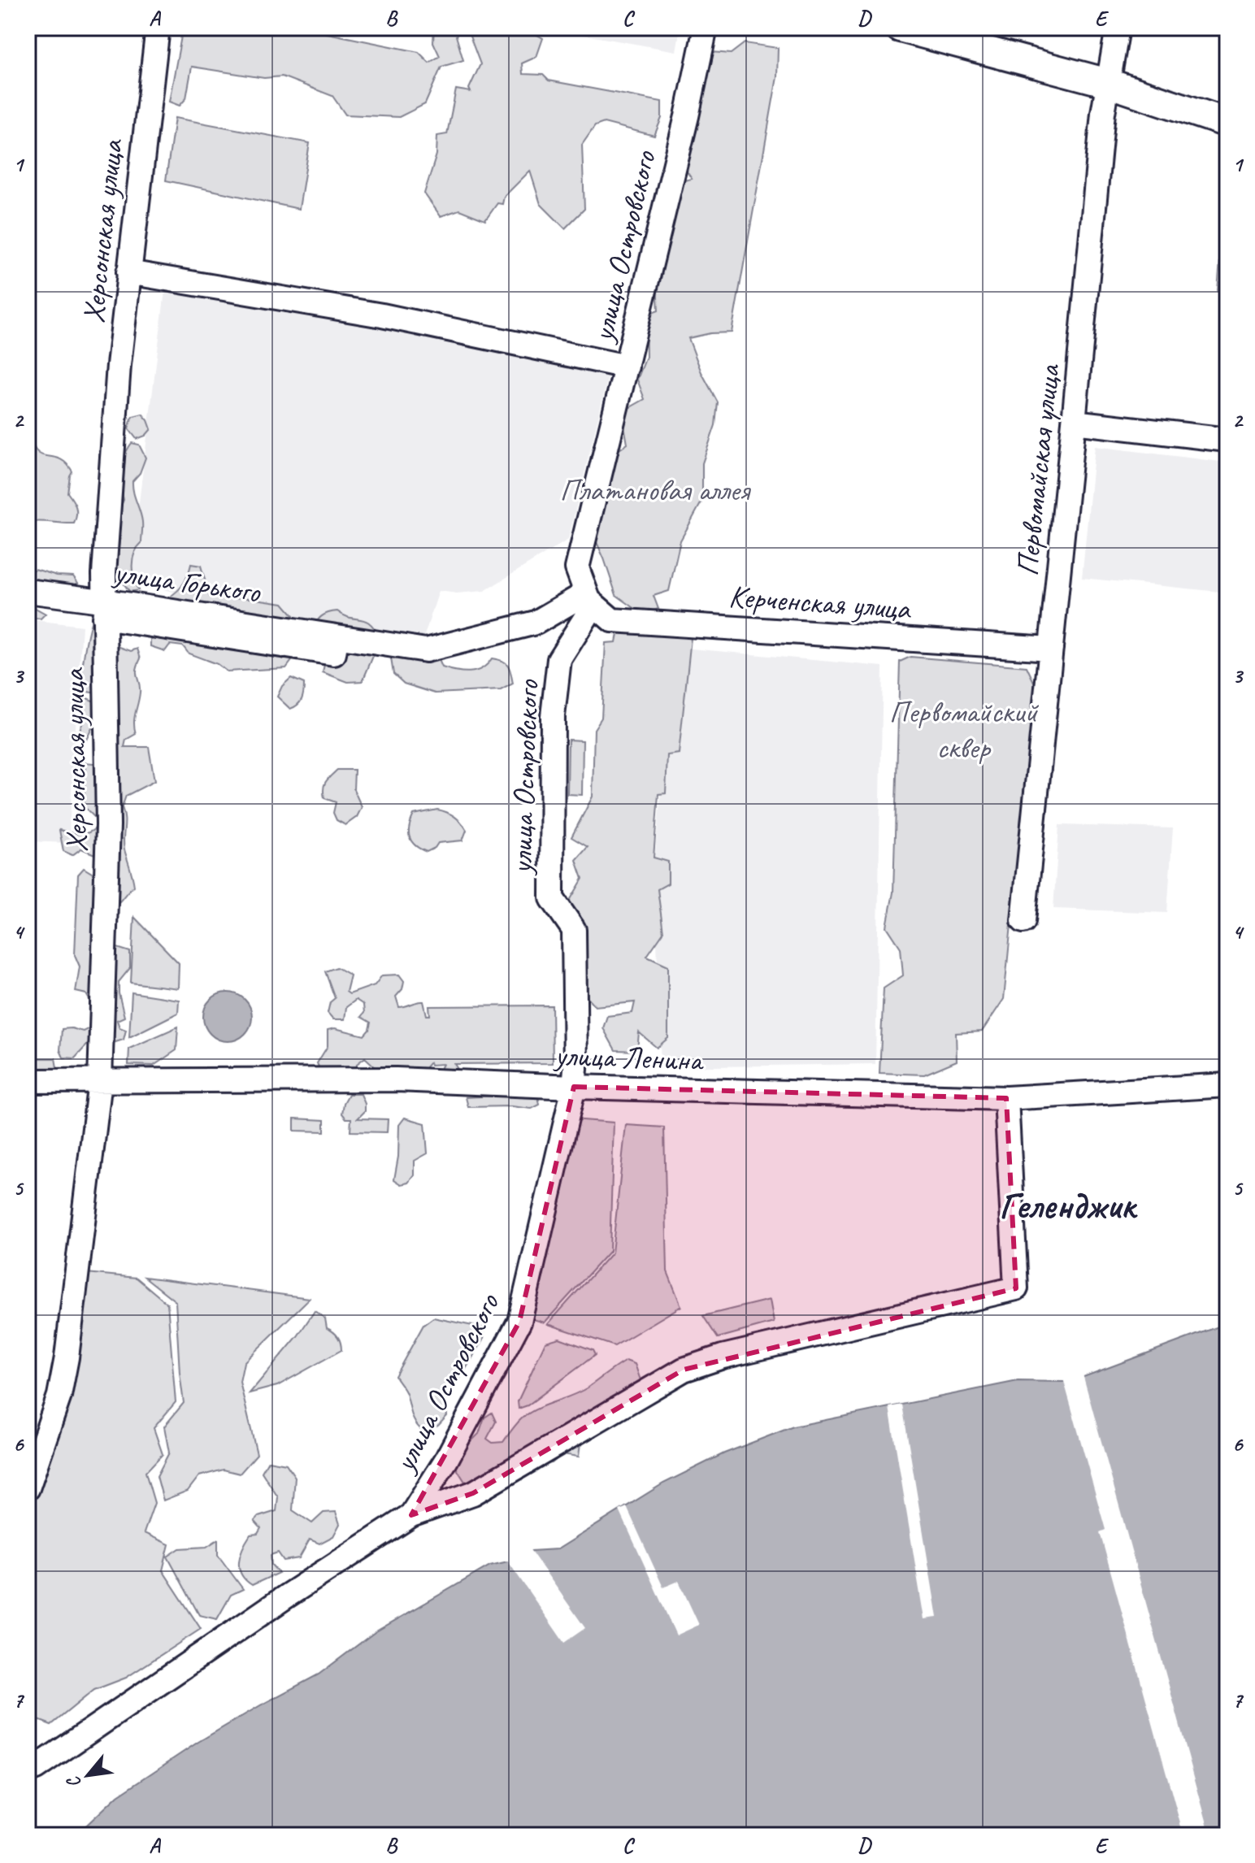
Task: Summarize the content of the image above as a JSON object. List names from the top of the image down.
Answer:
{
  "streets": {
    "street": [
      "Херсонская улица",
      "улица Островского",
      "Первомайская улица",
      "улица Горького",
      "Керченская улица",
      "улица Ленина"
    ]
  },
  "crossings": [
    ["Херсонская улица", "улица Горького"],
    ["Херсонская улица", "улица Ленина"],
    ["улица Островского", "улица Горького"],
    ["улица Островского", "Керченская улица"],
    ["улица Островского", "улица Ленина"],
    ["Первомайская улица", "Керченская улица"],
    ["улица Горького", "Керченская улица"]
  ],
  "districts": ["Геленджик"],
  "parks": ["Платановая аллея", "Первомайский сквер"],
  "north": "bottom left",
  "grid": {
    "columns": [
      "A",
      "B",
      "C",
      "D",
      "E"
    ],
    "rows": [
      "1",
      "2",
      "3",
      "4",
      "5",
      "6",
      "7"
    ]
  }
}
